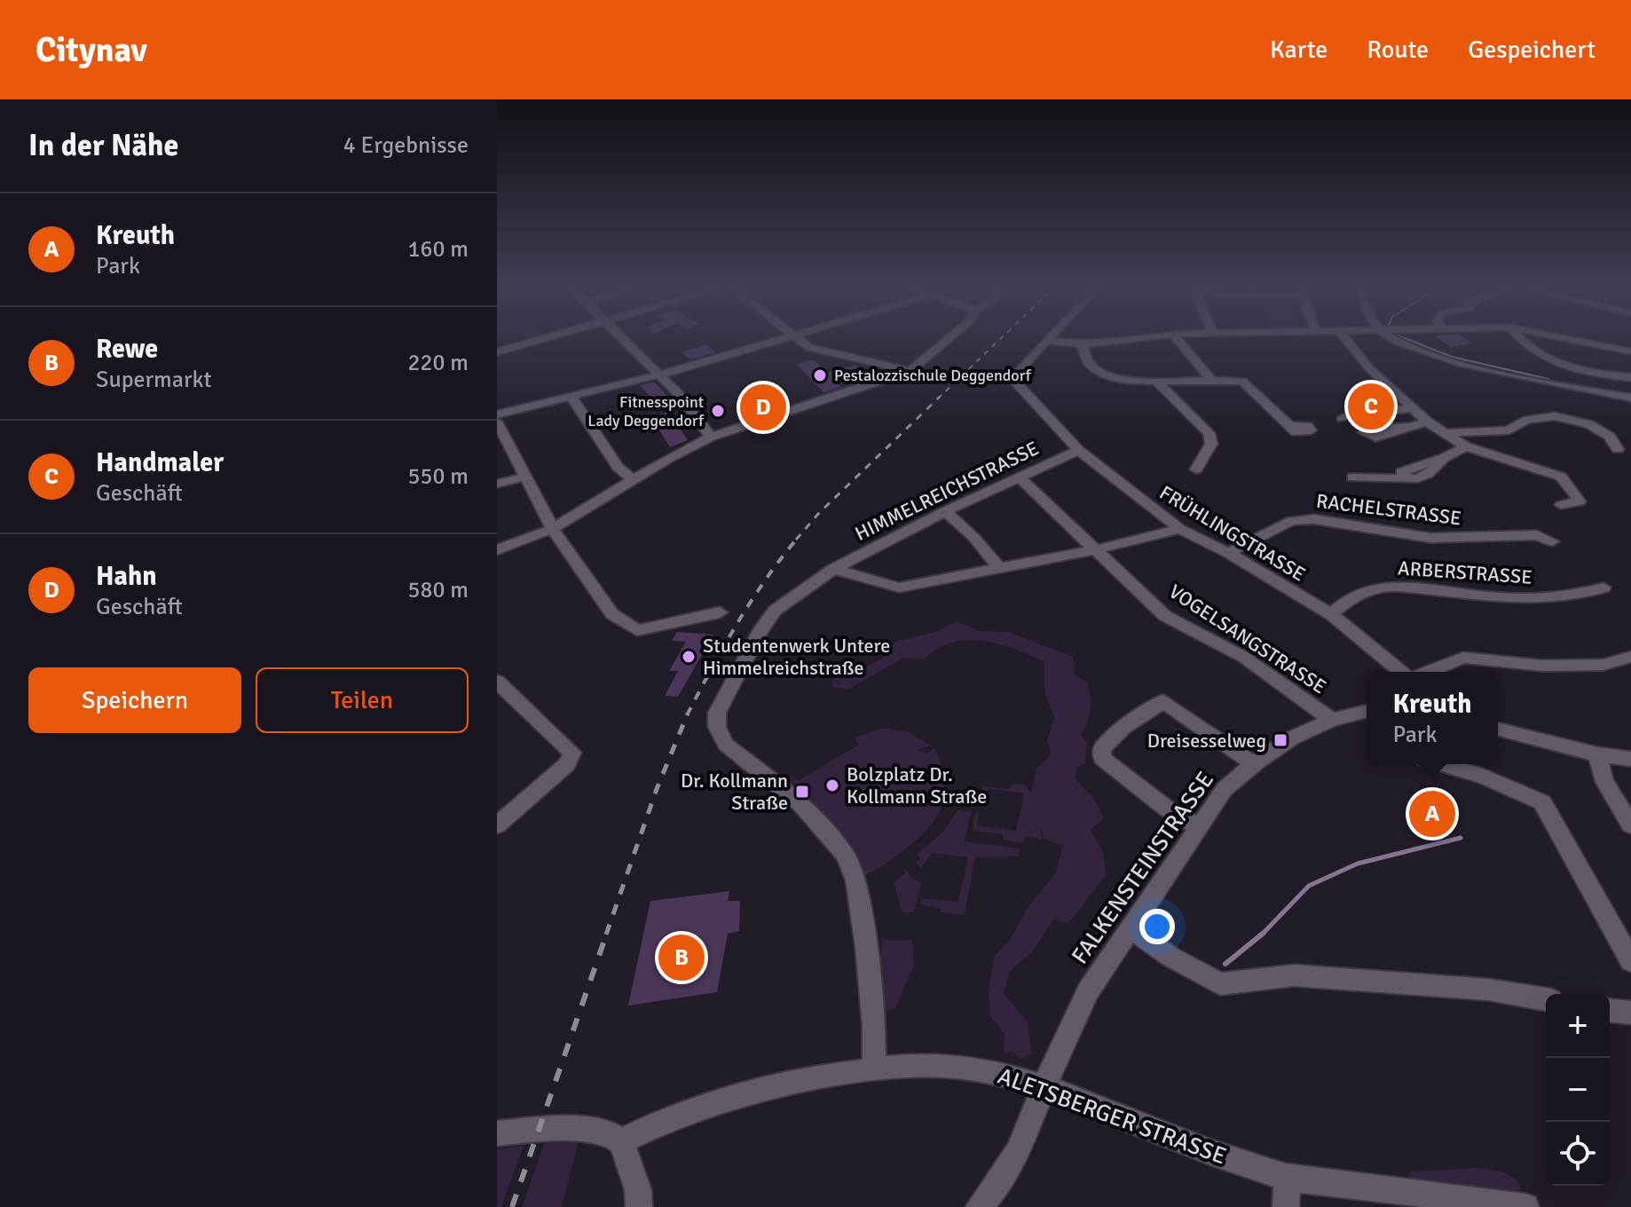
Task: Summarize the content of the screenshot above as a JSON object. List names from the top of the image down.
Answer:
{
  "streets": {
    "street": [
      "HIMMELREICHSTRASSE",
      "RACHELSTRASSE",
      "FRÜHLINGSTRASSE",
      "ARBERSTRASSE",
      "VOGELSANGSTRASSE",
      "FALKENSTEINSTRASSE",
      "ALETSBERGER STRASSE"
    ]
  },
  "crossings": [
    ["HIMMELREICHSTRASSE", "FRÜHLINGSTRASSE"],
    ["HIMMELREICHSTRASSE", "VOGELSANGSTRASSE"],
    ["HIMMELREICHSTRASSE", "ALETSBERGER STRASSE"],
    ["RACHELSTRASSE", "FRÜHLINGSTRASSE"],
    ["FRÜHLINGSTRASSE", "ARBERSTRASSE"],
    ["VOGELSANGSTRASSE", "FALKENSTEINSTRASSE"],
    ["FALKENSTEINSTRASSE", "ALETSBERGER STRASSE"]
  ],
  "places": {
    "other": [
      "Pestalozzischule Deggendorf",
      "Fitnesspoint Lady Deggendorf",
      "Studentenwerk Untere Himmelreichstraße",
      "Bolzplatz Dr. Kollmann Straße"
    ],
    "transit": ["Dreisesselweg", "Dr. Kollmann Straße"]
  },
  "page": {
    "header": "Citynav",
    "nav": ["Karte", "Route", "Gespeichert"],
    "heading": ["In der Nähe", "4 Ergebnisse"],
    "list": [
      {
        "mark": "A",
        "name": "Kreuth",
        "note": "Park",
        "value": "160 m"
      },
      {
        "mark": "B",
        "name": "Rewe",
        "note": "Supermarkt",
        "value": "220 m"
      },
      {
        "mark": "C",
        "name": "Handmaler",
        "note": "Geschäft",
        "value": "550 m"
      },
      {
        "mark": "D",
        "name": "Hahn",
        "note": "Geschäft",
        "value": "580 m"
      }
    ],
    "pins": [
      "C",
      "D",
      "A",
      "B"
    ],
    "buttons": ["Speichern", "Teilen"],
    "popup": ["Kreuth", "Park"],
    "map_buttons": ["+", "−"]
  }
}
